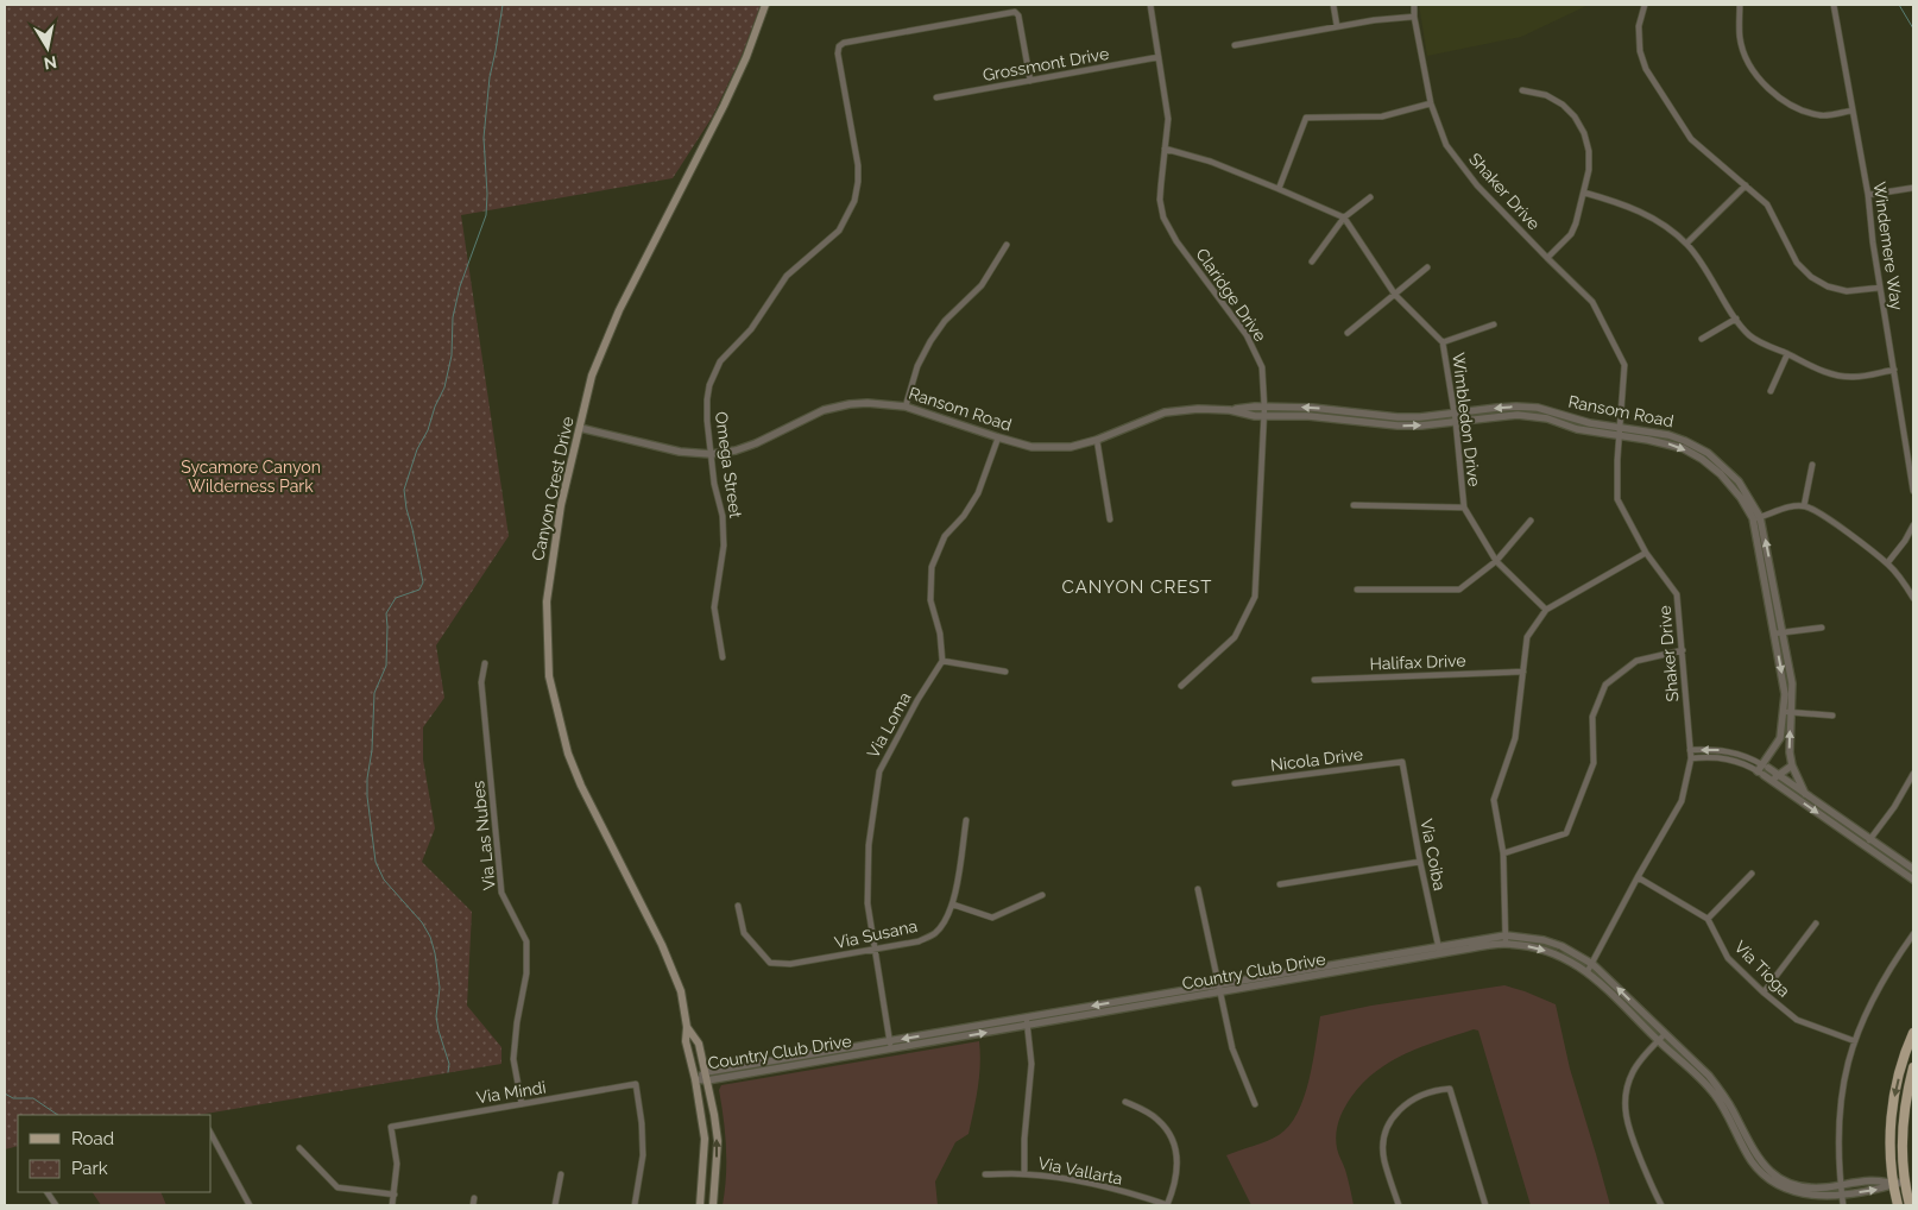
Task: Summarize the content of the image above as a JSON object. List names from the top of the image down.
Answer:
{
  "streets": {
    "main road": ["Canyon Crest Drive"],
    "street": [
      "Grossmont Drive",
      "Shaker Drive",
      "Windemere Way",
      "Claridge Drive",
      "Ransom Road",
      "Wimbledon Drive",
      "Omega Street",
      "Halifax Drive",
      "Via Loma",
      "Nicola Drive",
      "Via Las Nubes",
      "Via Coiba",
      "Via Susana",
      "Via Tioga",
      "Country Club Drive",
      "Via Mindi",
      "Via Vallarta"
    ]
  },
  "crossings": [
    ["Grossmont Drive", "Claridge Drive"],
    ["Grossmont Drive", "Omega Street"],
    ["Shaker Drive", "Ransom Road"],
    ["Shaker Drive", "Country Club Drive"],
    ["Claridge Drive", "Ransom Road"],
    ["Ransom Road", "Wimbledon Drive"],
    ["Ransom Road", "Omega Street"],
    ["Ransom Road", "Canyon Crest Drive"],
    ["Canyon Crest Drive", "Country Club Drive"],
    ["Via Loma", "Via Susana"],
    ["Via Loma", "Country Club Drive"],
    ["Nicola Drive", "Via Coiba"],
    ["Via Las Nubes", "Via Mindi"],
    ["Via Coiba", "Country Club Drive"]
  ],
  "districts": ["CANYON CREST"],
  "parks": ["Sycamore Canyon Wilderness Park"],
  "legend": ["Road", "Park"],
  "north": "bottom"
}
